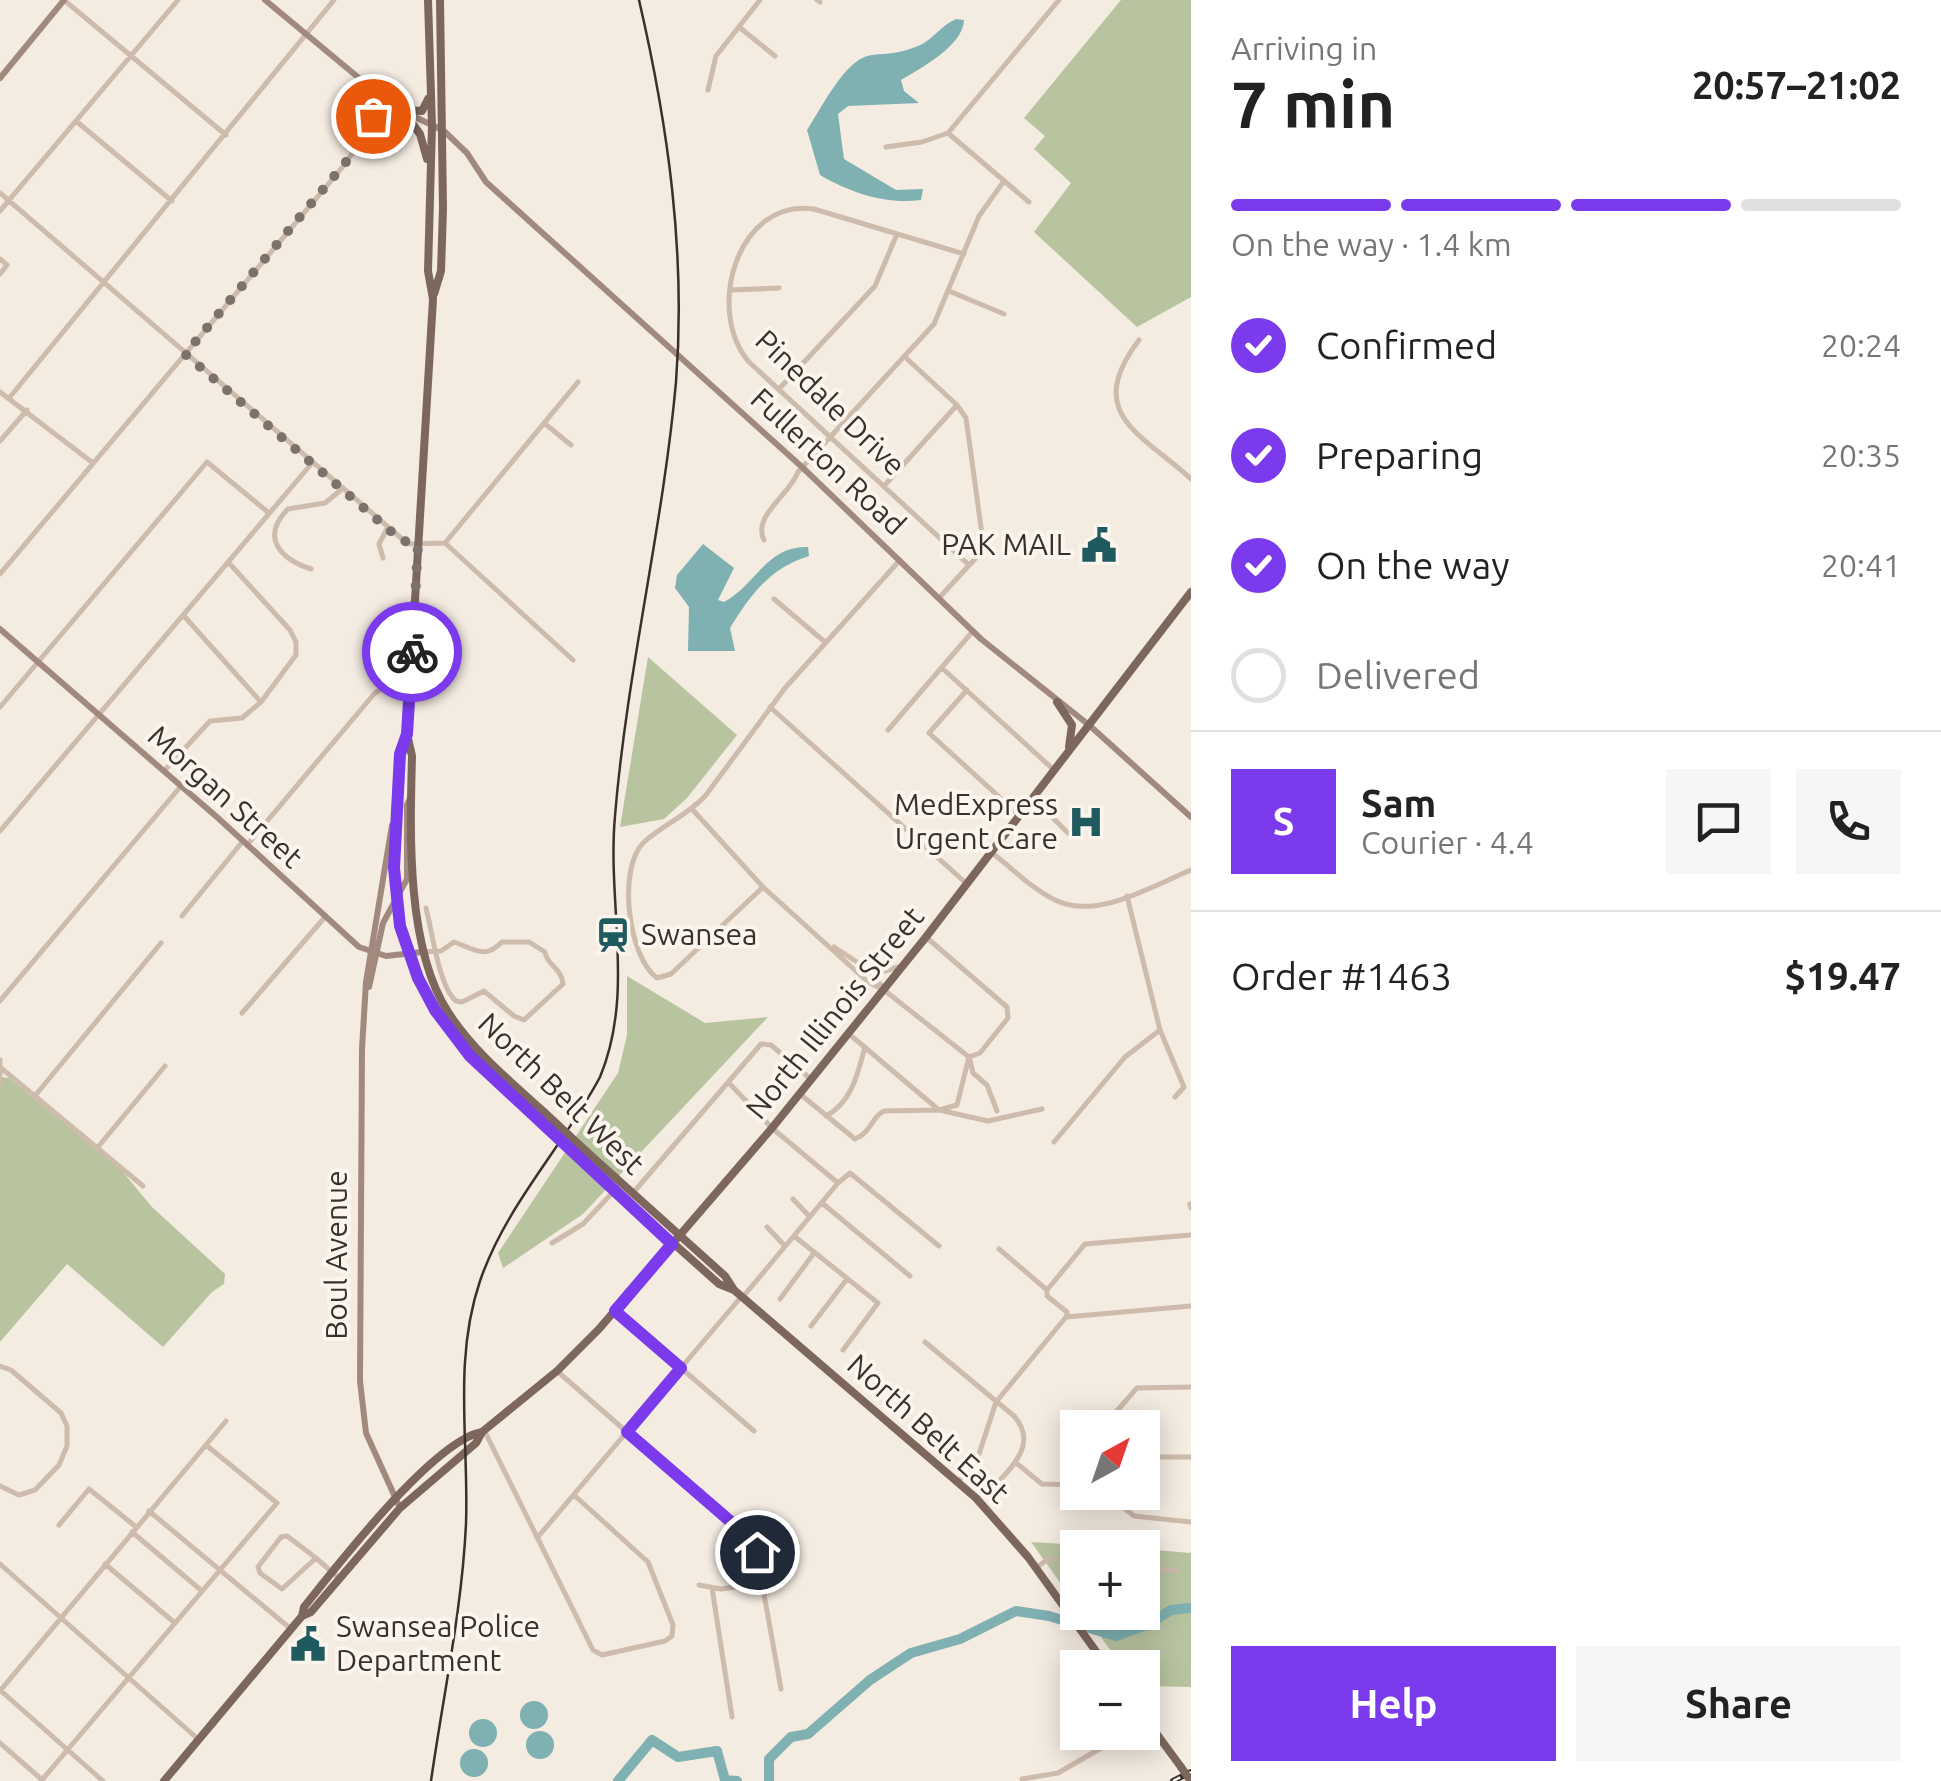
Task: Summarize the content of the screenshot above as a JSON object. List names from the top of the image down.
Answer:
{
  "streets": {
    "main road": ["North Illinois Street", "North Belt West", "North Belt East"],
    "street": [
      "Pinedale Drive",
      "Fullerton Road",
      "Morgan Street",
      "Boul Avenue"
    ]
  },
  "crossings": [
    ["Fullerton Road", "North Illinois Street"],
    ["Fullerton Road", "North Belt West"],
    ["Morgan Street", "Boul Avenue"],
    ["North Illinois Street", "North Belt West"],
    ["North Illinois Street", "Boul Avenue"],
    ["North Illinois Street", "North Belt East"],
    ["North Belt West", "Boul Avenue"],
    ["North Belt West", "North Belt East"]
  ],
  "places": {
    "public building": ["PAK MAIL", "Swansea Police Department"],
    "hospital": ["MedExpress Urgent Care"],
    "station": ["Swansea"]
  },
  "north": "top right",
  "page": {
    "heading": ["7 min", "Arriving in", "20:57–21:02"],
    "panel": [
      "Sam",
      "Courier · 4.4",
      "Order #1463",
      "$19.47"
    ],
    "bar": "On the way · 1.4 km",
    "list": [
      ["Confirmed", "20:24"],
      ["Preparing", "20:35"],
      ["On the way", "20:41"],
      "Delivered"
    ],
    "round": "S",
    "map_buttons": ["+", "−"],
    "buttons": ["Help", "Share"]
  }
}
